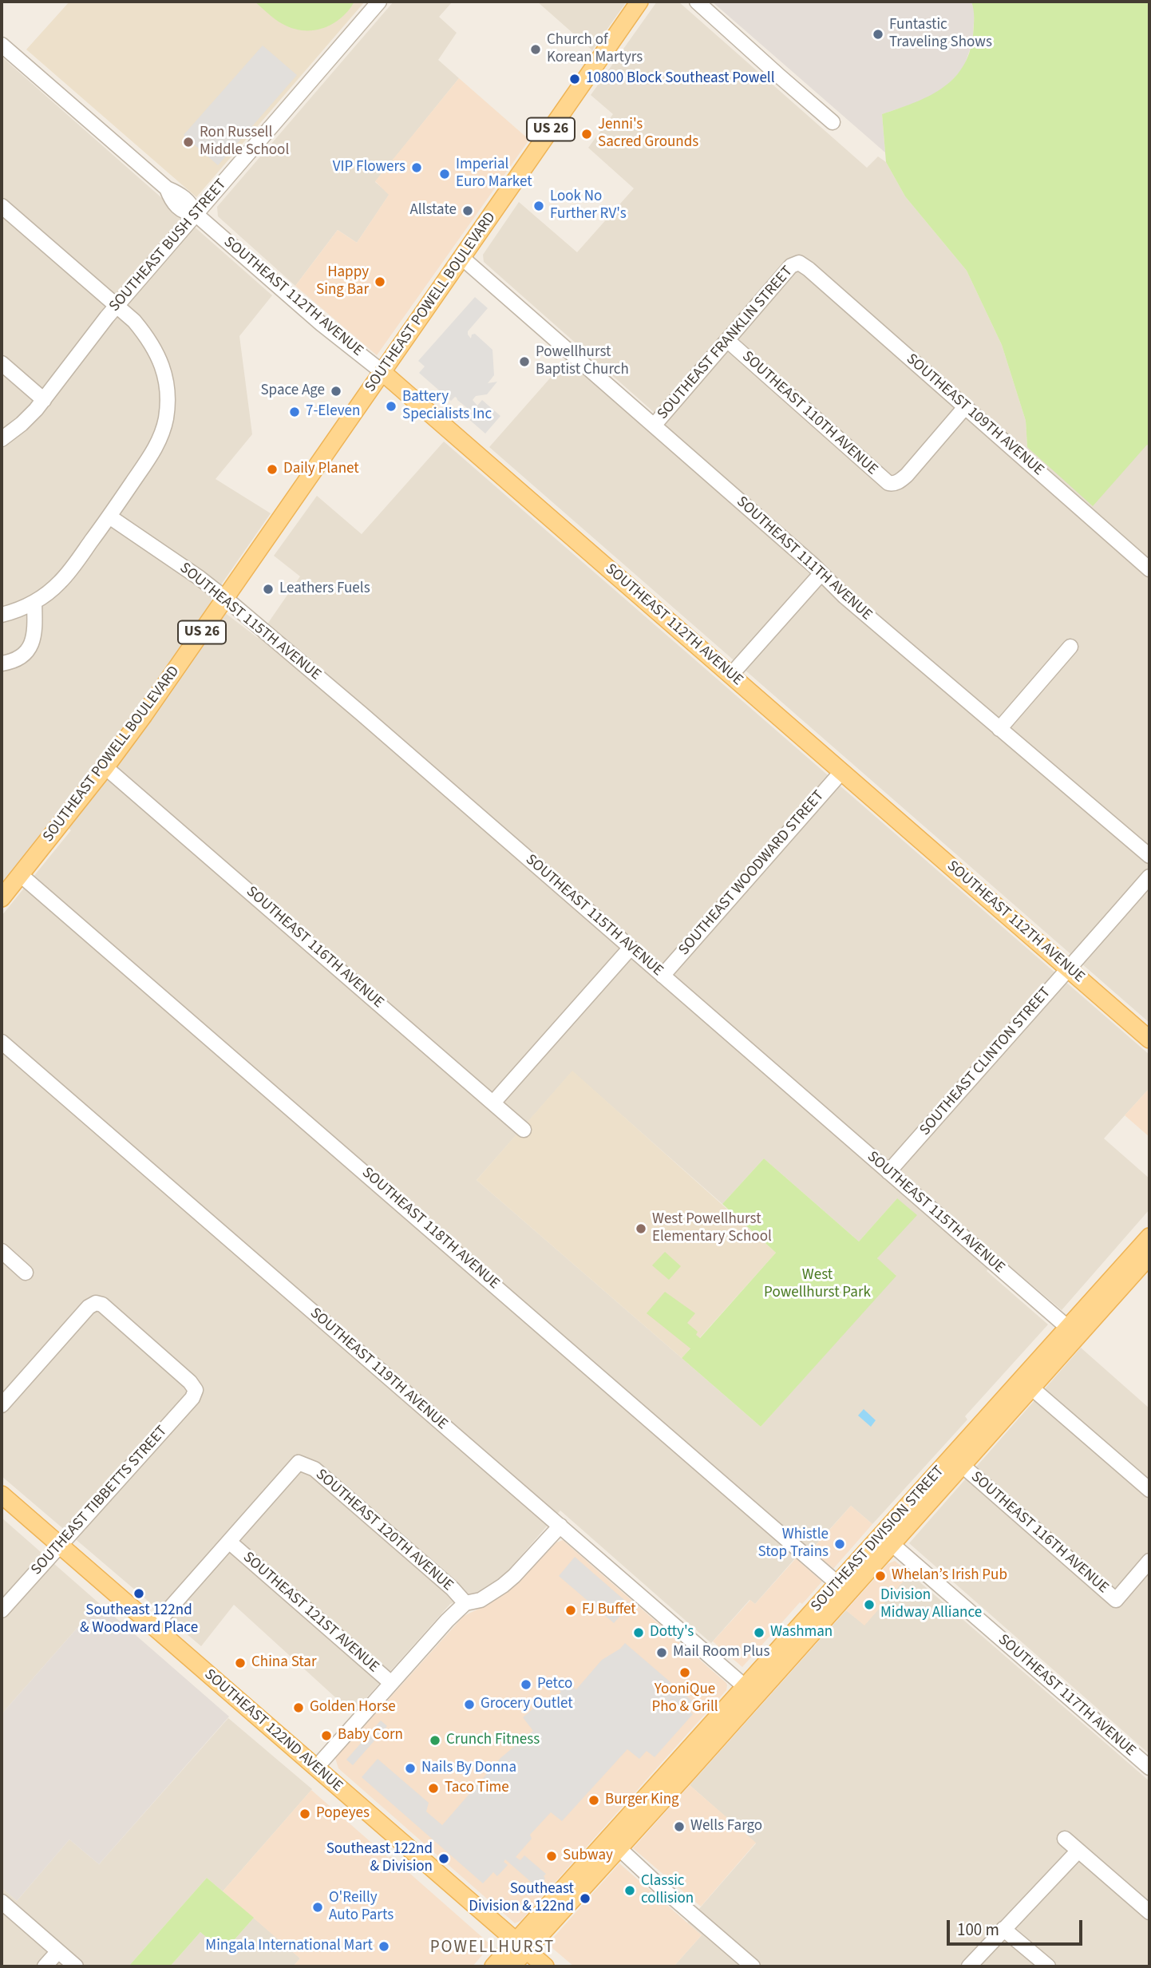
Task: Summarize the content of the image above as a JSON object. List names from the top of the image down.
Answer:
{
  "streets": {
    "main road": [
      "US 26",
      "SOUTHEAST 112TH AVENUE",
      "SOUTHEAST POWELL BOULEVARD",
      "SOUTHEAST DIVISION STREET",
      "SOUTHEAST 122ND AVENUE"
    ],
    "street": [
      "SOUTHEAST BUSH STREET",
      "SOUTHEAST FRANKLIN STREET",
      "SOUTHEAST 110TH AVENUE",
      "SOUTHEAST 109TH AVENUE",
      "SOUTHEAST 111TH AVENUE",
      "SOUTHEAST 115TH AVENUE",
      "SOUTHEAST WOODWARD STREET",
      "SOUTHEAST 116TH AVENUE",
      "SOUTHEAST CLINTON STREET",
      "SOUTHEAST 118TH AVENUE",
      "SOUTHEAST 119TH AVENUE",
      "SOUTHEAST TIBBETTS STREET",
      "SOUTHEAST 120TH AVENUE",
      "SOUTHEAST 121ST AVENUE",
      "SOUTHEAST 117TH AVENUE"
    ]
  },
  "crossings": [
    ["SOUTHEAST BUSH STREET", "SOUTHEAST 112TH AVENUE"],
    ["SOUTHEAST 112TH AVENUE", "SOUTHEAST POWELL BOULEVARD"],
    ["SOUTHEAST 112TH AVENUE", "SOUTHEAST WOODWARD STREET"],
    ["SOUTHEAST 112TH AVENUE", "SOUTHEAST CLINTON STREET"],
    ["SOUTHEAST POWELL BOULEVARD", "SOUTHEAST 111TH AVENUE"],
    ["SOUTHEAST POWELL BOULEVARD", "SOUTHEAST 115TH AVENUE"],
    ["SOUTHEAST POWELL BOULEVARD", "SOUTHEAST 116TH AVENUE"],
    ["SOUTHEAST POWELL BOULEVARD", "SOUTHEAST 118TH AVENUE"],
    ["SOUTHEAST FRANKLIN STREET", "SOUTHEAST 110TH AVENUE"],
    ["SOUTHEAST FRANKLIN STREET", "SOUTHEAST 109TH AVENUE"],
    ["SOUTHEAST FRANKLIN STREET", "SOUTHEAST 111TH AVENUE"],
    ["SOUTHEAST 110TH AVENUE", "SOUTHEAST 109TH AVENUE"],
    ["SOUTHEAST 115TH AVENUE", "SOUTHEAST WOODWARD STREET"],
    ["SOUTHEAST 115TH AVENUE", "SOUTHEAST CLINTON STREET"],
    ["SOUTHEAST 115TH AVENUE", "SOUTHEAST DIVISION STREET"],
    ["SOUTHEAST 116TH AVENUE", "SOUTHEAST DIVISION STREET"],
    ["SOUTHEAST 118TH AVENUE", "SOUTHEAST DIVISION STREET"],
    ["SOUTHEAST 119TH AVENUE", "SOUTHEAST DIVISION STREET"],
    ["SOUTHEAST TIBBETTS STREET", "SOUTHEAST 122ND AVENUE"],
    ["SOUTHEAST 120TH AVENUE", "SOUTHEAST 121ST AVENUE"],
    ["SOUTHEAST DIVISION STREET", "SOUTHEAST 117TH AVENUE"],
    ["SOUTHEAST DIVISION STREET", "SOUTHEAST 122ND AVENUE"]
  ],
  "districts": ["POWELLHURST"],
  "parks": ["West Powellhurst Park"],
  "places": [
    "Funtastic Traveling Shows",
    "Church of Korean Martyrs",
    "10800 Block Southeast Powell",
    "Jenni's Sacred Grounds",
    "Ron Russell Middle School",
    "VIP Flowers",
    "Imperial Euro Market",
    "Look No Further RV's",
    "Allstate",
    "Happy Sing Bar",
    "Powellhurst Baptist Church",
    "Space Age",
    "Battery Specialists Inc",
    "7-Eleven",
    "Daily Planet",
    "Leathers Fuels",
    "West Powellhurst Elementary School",
    "Whistle Stop Trains",
    "Whelan’s Irish Pub",
    "Southeast 122nd & Woodward Place",
    "Division Midway Alliance",
    "FJ Buffet",
    "Dotty's",
    "Washman",
    "Mail Room Plus",
    "China Star",
    "YooniQue Pho & Grill",
    "Petco",
    "Grocery Outlet",
    "Golden Horse",
    "Baby Corn",
    "Crunch Fitness",
    "Nails By Donna",
    "Taco Time",
    "Burger King",
    "Popeyes",
    "Wells Fargo",
    "Subway",
    "Southeast 122nd & Division",
    "Classic collision",
    "Southeast Division & 122nd",
    "O'Reilly Auto Parts",
    "Mingala International Mart"
  ],
  "scale_bar": "100 m"
}
